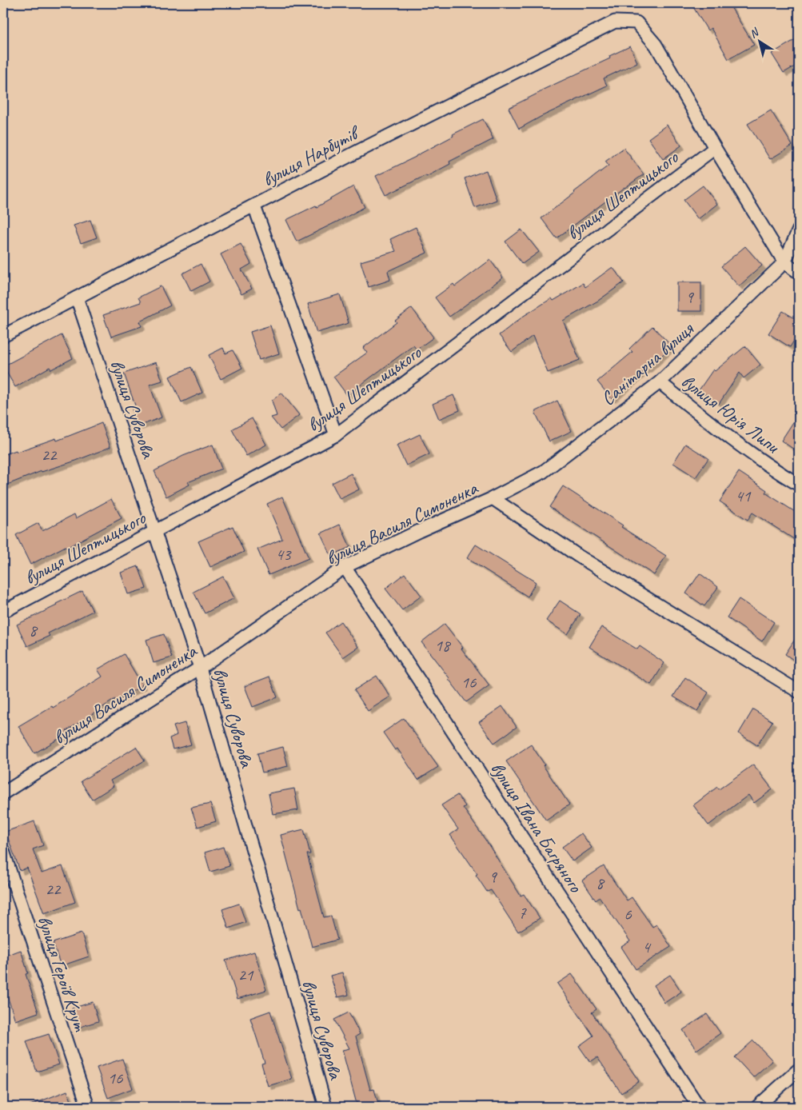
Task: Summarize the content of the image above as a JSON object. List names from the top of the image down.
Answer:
{
  "streets": {
    "street": [
      "вулиця Нарбутів",
      "вулиця Шептицького",
      "Санітарна вулиця",
      "вулиця Суворова",
      "вулиця Юрія Липи",
      "вулиця Василя Симоненка",
      "вулиця Івана Багряного",
      "вулиця Героїв Крут"
    ]
  },
  "crossings": [
    ["вулиця Нарбутів", "вулиця Шептицького"],
    ["вулиця Нарбутів", "вулиця Суворова"],
    ["вулиця Шептицького", "вулиця Суворова"],
    ["Санітарна вулиця", "вулиця Юрія Липи"],
    ["Санітарна вулиця", "вулиця Василя Симоненка"],
    ["вулиця Суворова", "вулиця Василя Симоненка"],
    ["вулиця Василя Симоненка", "вулиця Івана Багряного"]
  ],
  "house_numbers": [
    "9",
    "22",
    "41",
    "43",
    "8",
    "18",
    "16",
    "9",
    "8",
    "22",
    "7",
    "6",
    "4",
    "21",
    "16"
  ],
  "north": "top left"
}
